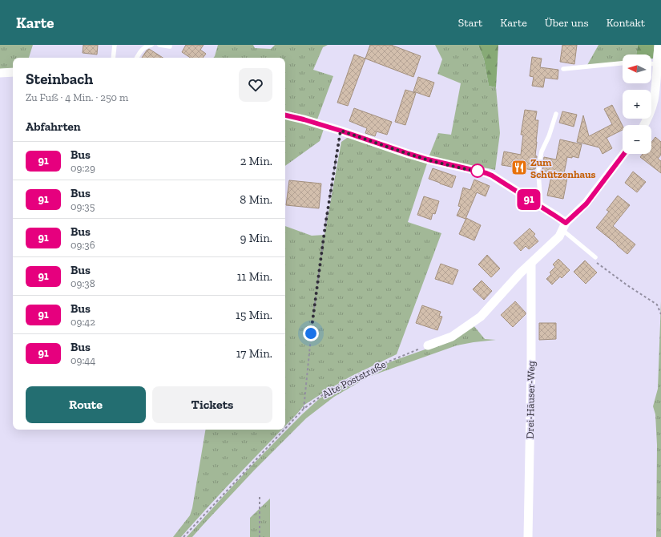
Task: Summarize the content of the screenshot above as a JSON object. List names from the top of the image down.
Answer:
{
  "streets": {
    "street": ["Drei-Häuser-Weg"],
    "path": ["Alte Poststraße"]
  },
  "places": {
    "restaurant": ["Zum Schützenhaus"]
  },
  "lines": ["bus line 91"],
  "north": "left",
  "page": {
    "header": "Karte",
    "nav": [
      "Start",
      "Karte",
      "Über uns",
      "Kontakt"
    ],
    "on_map": "91",
    "map_buttons": ["+", "−"],
    "heading": [
      ["Steinbach", "Zu Fuß · 4 Min. · 250 m"],
      "Abfahrten"
    ],
    "list": [
      {
        "mark": "91",
        "name": "Bus",
        "note": "09:29",
        "value": "2 Min."
      },
      {
        "mark": "91",
        "name": "Bus",
        "note": "09:35",
        "value": "8 Min."
      },
      {
        "mark": "91",
        "name": "Bus",
        "note": "09:36",
        "value": "9 Min."
      },
      {
        "mark": "91",
        "name": "Bus",
        "note": "09:38",
        "value": "11 Min."
      },
      {
        "mark": "91",
        "name": "Bus",
        "note": "09:42",
        "value": "15 Min."
      },
      {
        "mark": "91",
        "name": "Bus",
        "note": "09:44",
        "value": "17 Min."
      }
    ],
    "buttons": ["Route", "Tickets"]
  }
}
